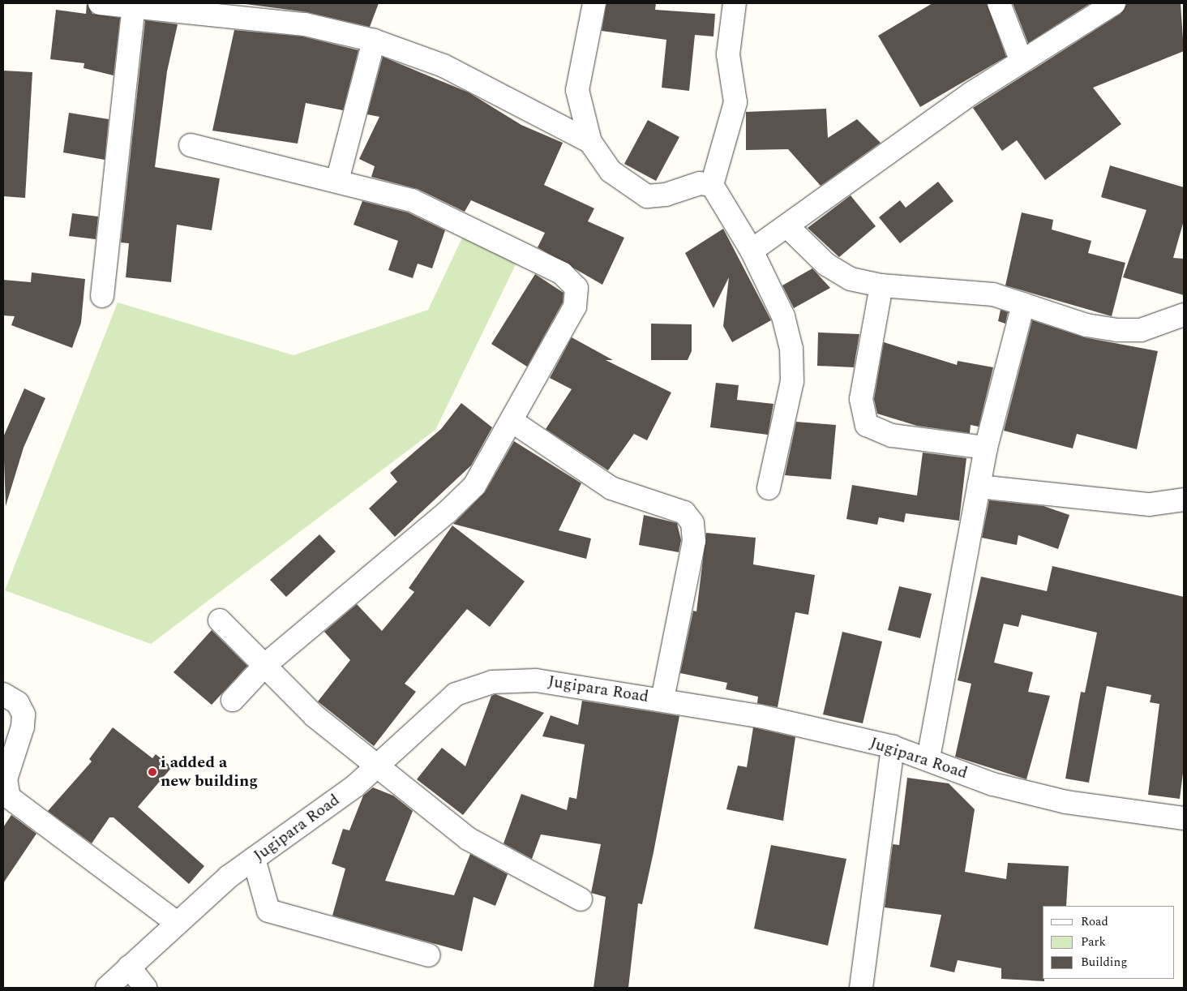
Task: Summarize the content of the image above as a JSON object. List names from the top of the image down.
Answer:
{
  "streets": {
    "street": ["Jugipara Road"]
  },
  "places": ["i added a new building"],
  "legend": ["Road", "Park", "Building"]
}
